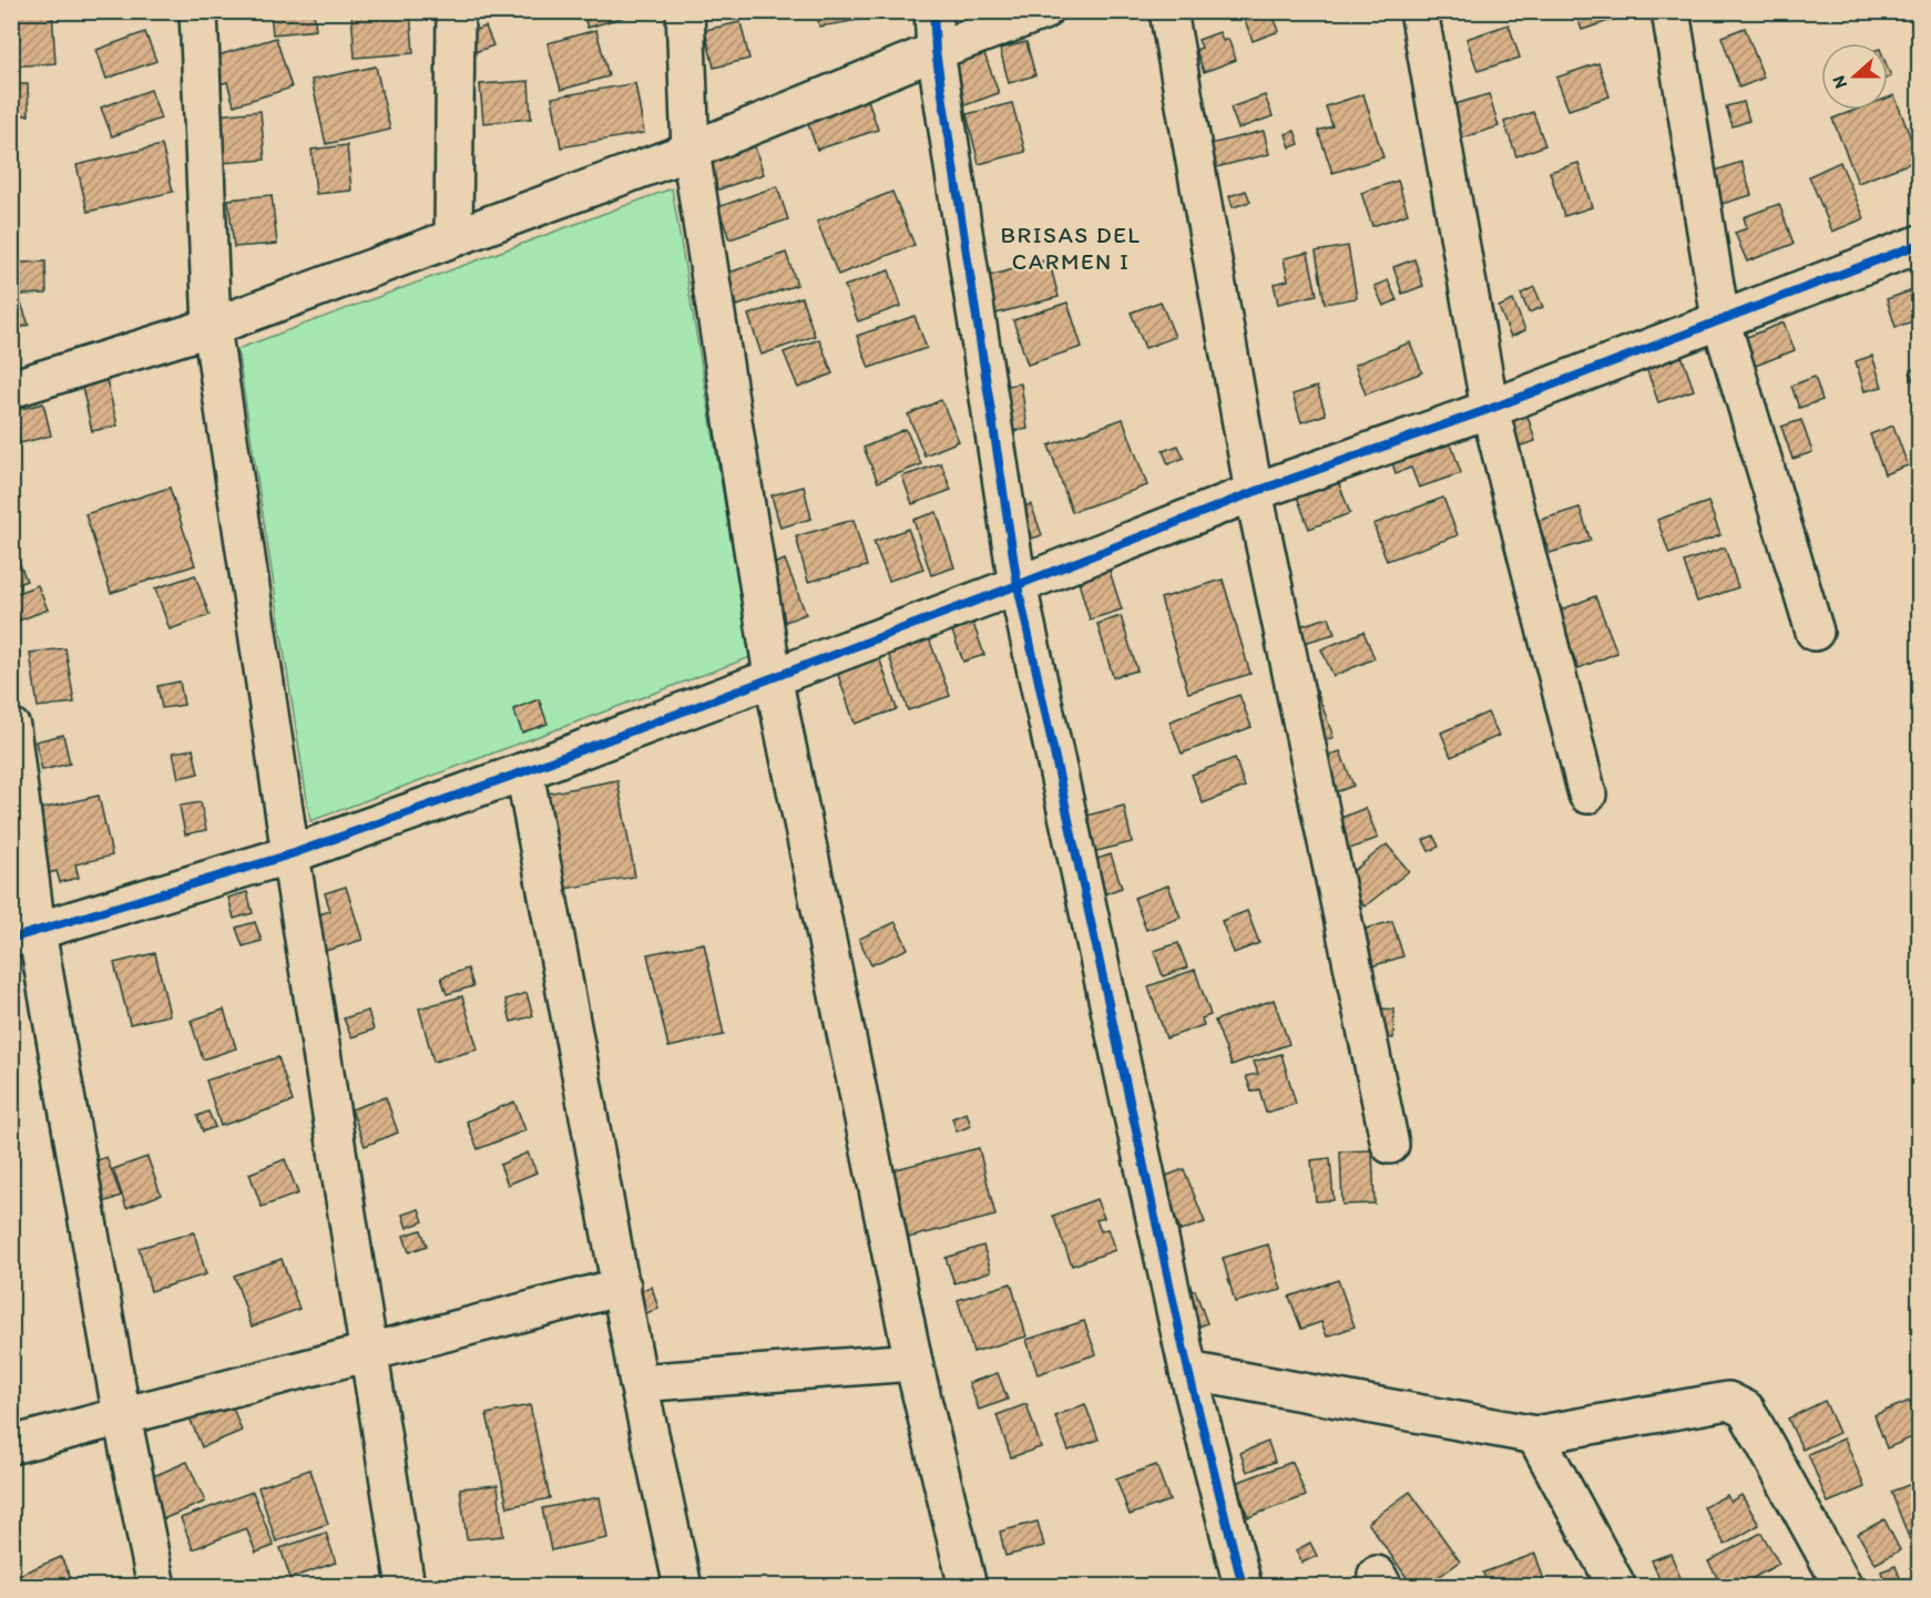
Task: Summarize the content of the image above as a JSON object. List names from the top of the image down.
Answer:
{
  "districts": ["BRISAS DEL CARMEN I"],
  "north": "left"
}
